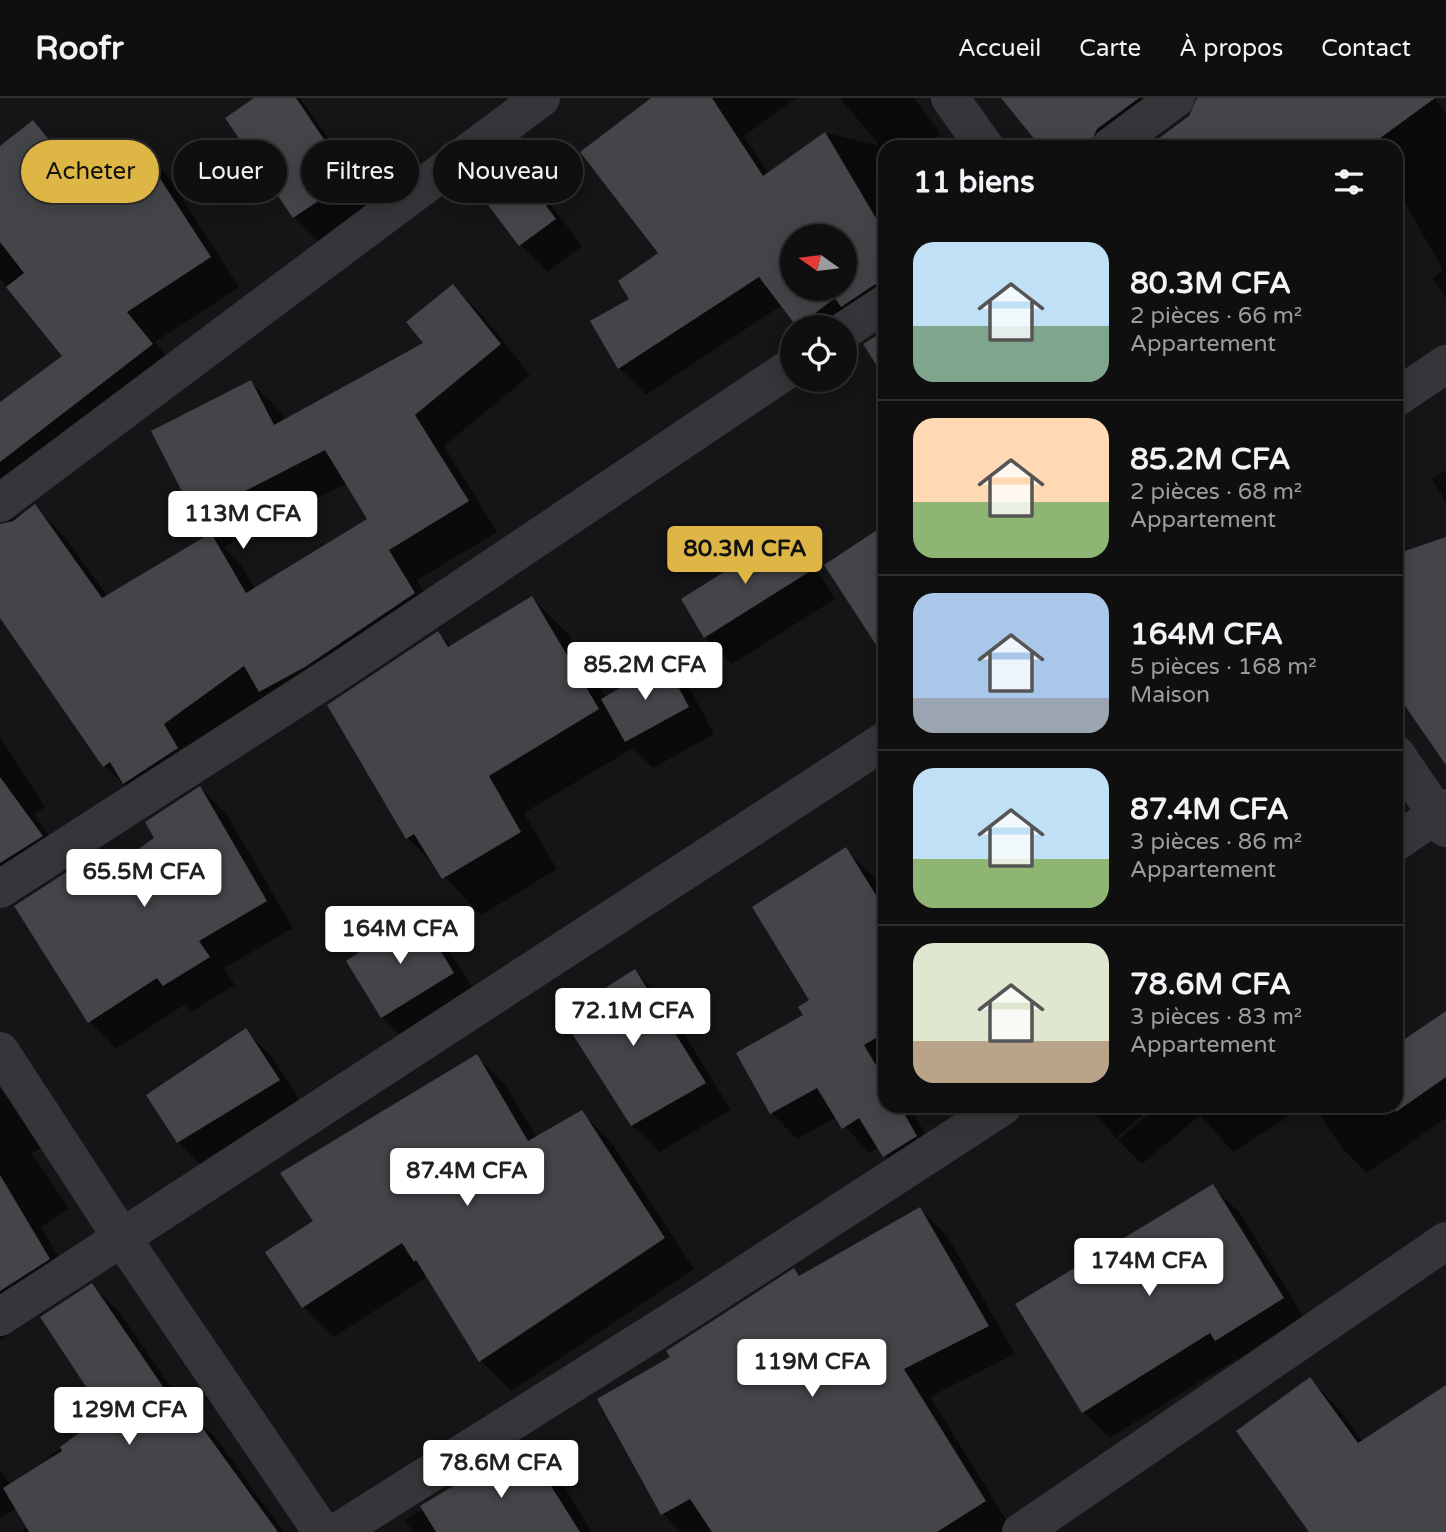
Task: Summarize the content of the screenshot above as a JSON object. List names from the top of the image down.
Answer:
{
  "north": "left",
  "page": {
    "header": "Roofr",
    "nav": [
      "Accueil",
      "Carte",
      "À propos",
      "Contact"
    ],
    "chip": [
      "Acheter",
      "Louer",
      "Filtres",
      "Nouveau"
    ],
    "heading": "11 biens",
    "list": [
      {
        "name": "80.3M CFA",
        "note": "2 pièces · 66 m² · Appartement"
      },
      {
        "name": "85.2M CFA",
        "note": "2 pièces · 68 m² · Appartement"
      },
      {
        "name": "164M CFA",
        "note": "5 pièces · 168 m² · Maison"
      },
      {
        "name": "87.4M CFA",
        "note": "3 pièces · 86 m² · Appartement"
      },
      {
        "name": "78.6M CFA",
        "note": "3 pièces · 83 m² · Appartement"
      }
    ],
    "price": [
      "113M CFA",
      "80.3M CFA",
      "85.2M CFA",
      "65.5M CFA",
      "164M CFA",
      "72.1M CFA",
      "87.4M CFA",
      "174M CFA",
      "119M CFA",
      "129M CFA",
      "78.6M CFA"
    ]
  }
}
